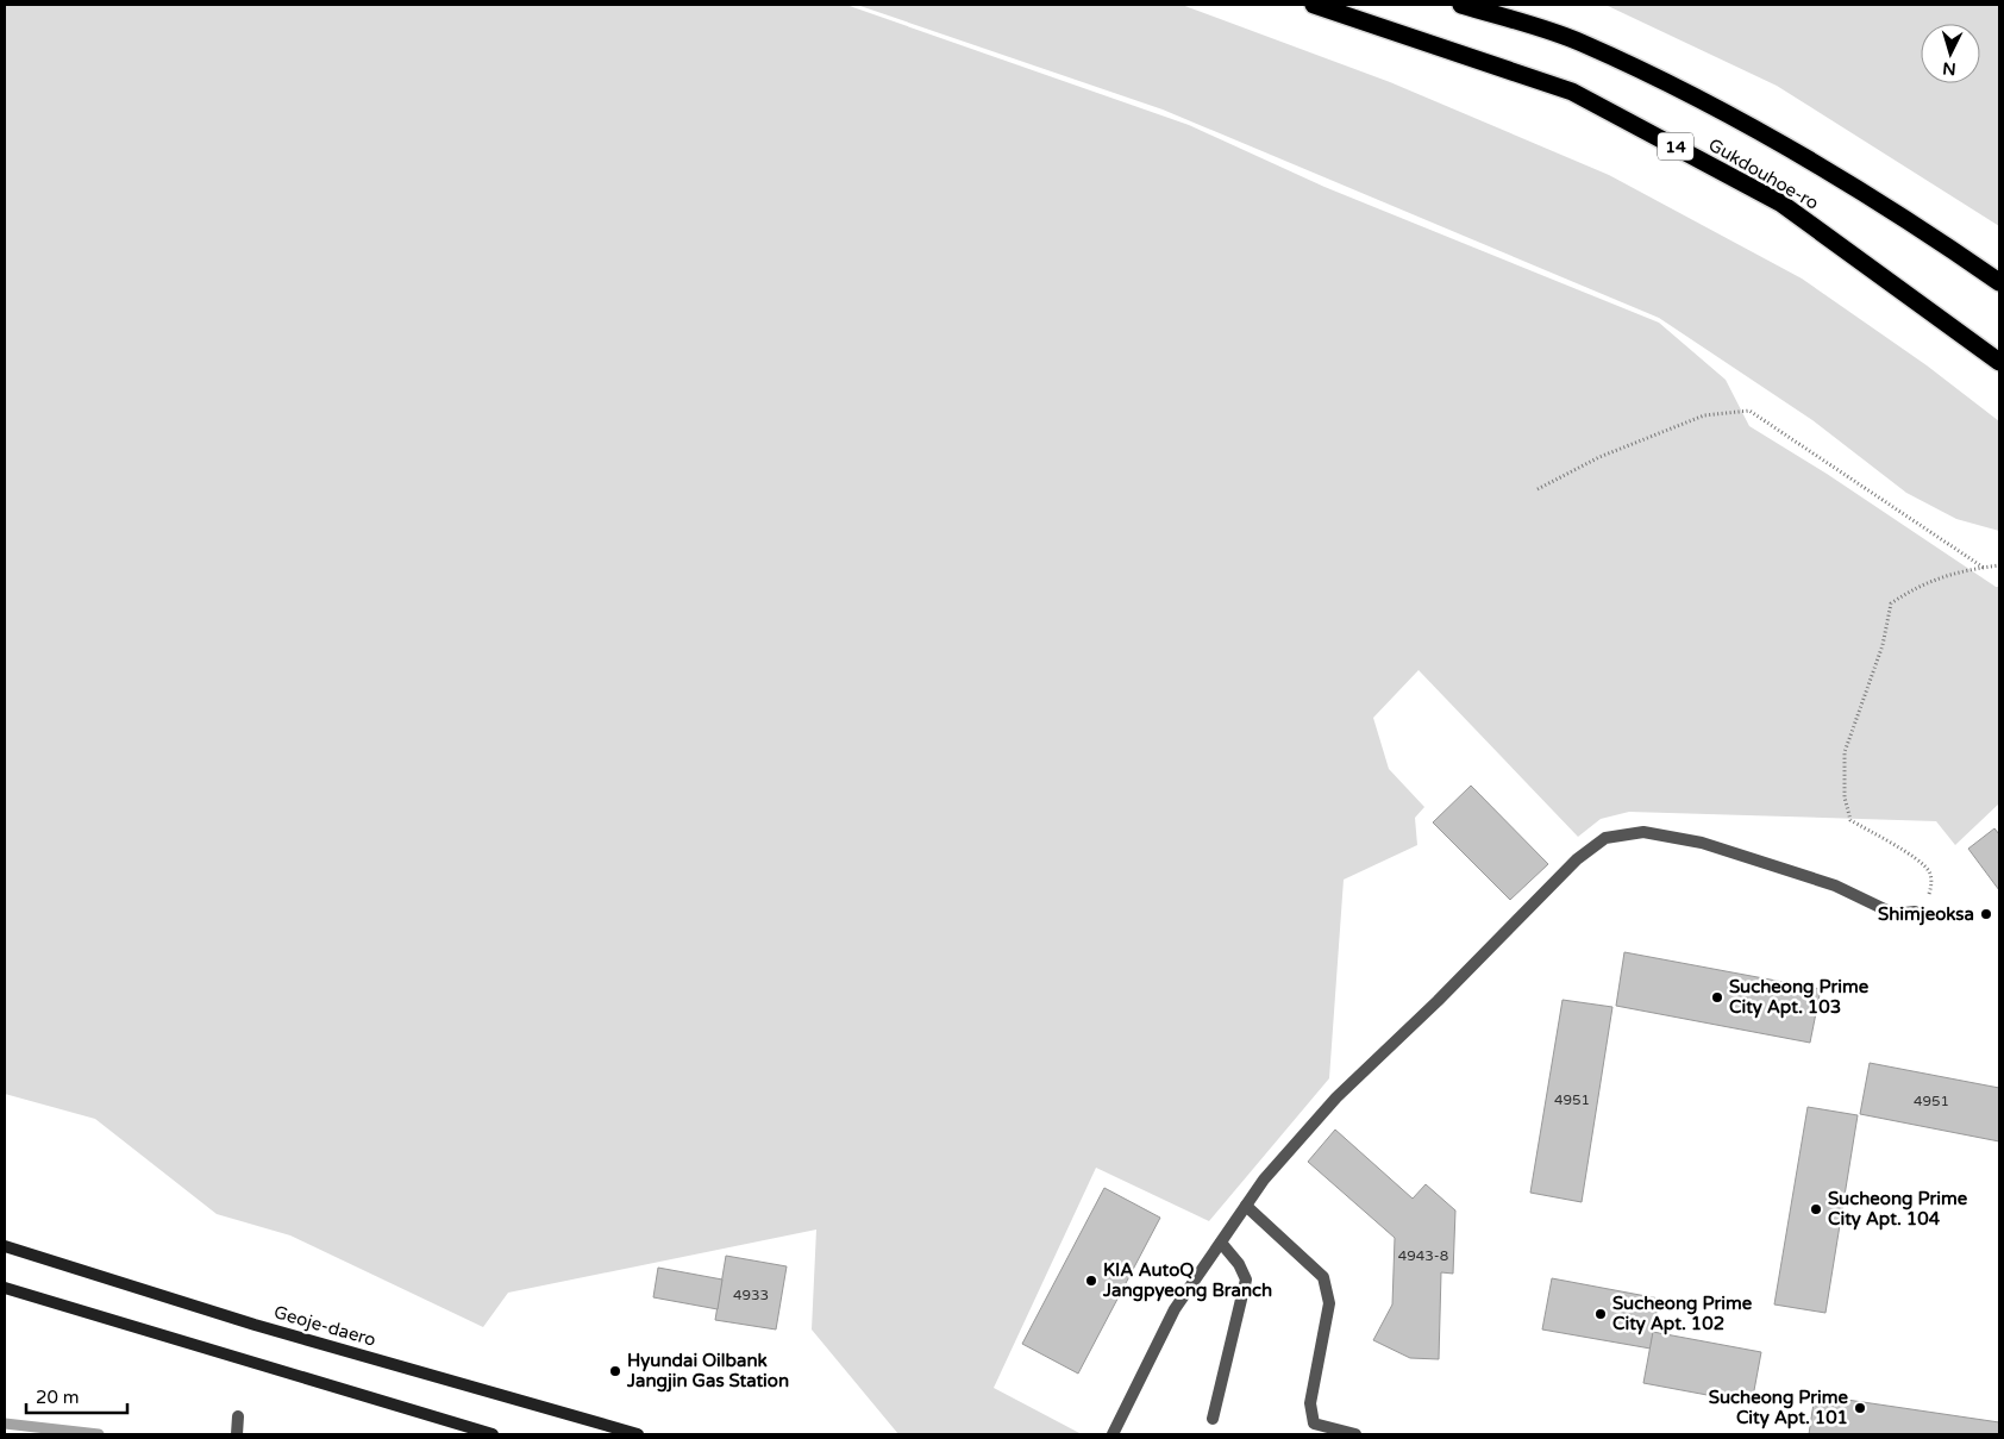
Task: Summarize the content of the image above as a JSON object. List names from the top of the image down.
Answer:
{
  "streets": {
    "highway": ["14", "Gukdouhoe-ro"],
    "main road": ["Geoje-daero"]
  },
  "places": [
    "Shimjeoksa",
    "Sucheong Prime City Apt. 103",
    "Sucheong Prime City Apt. 104",
    "KIA AutoQ Jangpyeong Branch",
    "Sucheong Prime City Apt. 102",
    "Hyundai Oilbank Jangjin Gas Station",
    "Sucheong Prime City Apt. 101"
  ],
  "house_numbers": [
    "4951",
    "4951",
    "4943-8",
    "4933"
  ],
  "scale_bar": "20 m",
  "north": "bottom"
}
